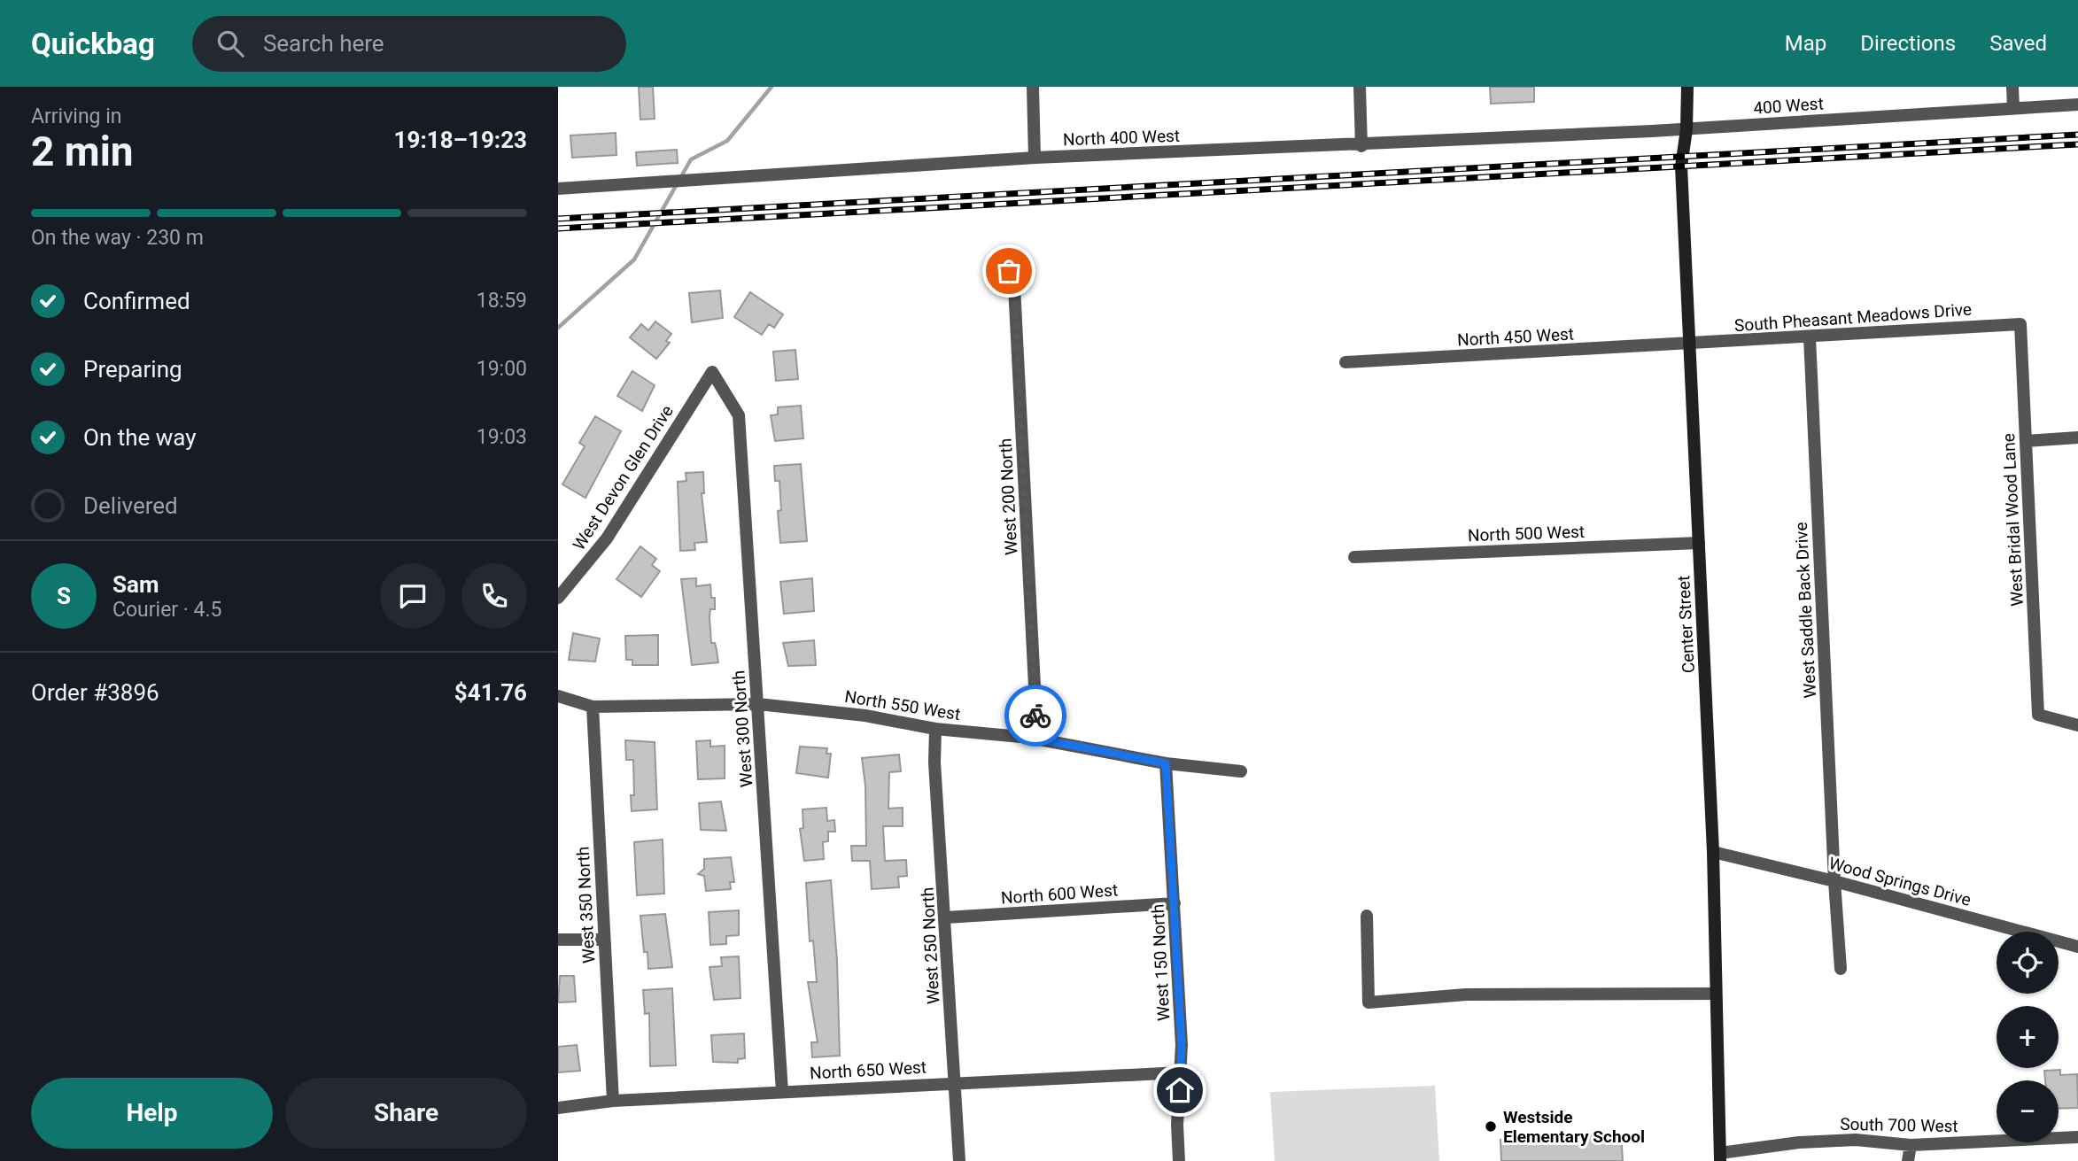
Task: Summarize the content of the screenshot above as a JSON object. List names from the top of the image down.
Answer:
{
  "streets": {
    "street": [
      "400 West",
      "North 400 West",
      "South Pheasant Meadows Drive",
      "North 450 West",
      "West Devon Glen Drive",
      "West 200 North",
      "West Bridal Wood Lane",
      "North 500 West",
      "West Saddle Back Drive",
      "Center Street",
      "North 550 West",
      "West 300 North",
      "Wood Springs Drive",
      "North 600 West",
      "West 350 North",
      "West 250 North",
      "West 150 North",
      "North 650 West",
      "South 700 West"
    ]
  },
  "crossings": [
    ["400 West", "North 400 West"],
    ["400 West", "Center Street"],
    ["North 400 West", "Center Street"],
    ["South Pheasant Meadows Drive", "North 450 West"],
    ["South Pheasant Meadows Drive", "West Bridal Wood Lane"],
    ["South Pheasant Meadows Drive", "West Saddle Back Drive"],
    ["South Pheasant Meadows Drive", "Center Street"],
    ["North 450 West", "Center Street"],
    ["West Devon Glen Drive", "West 300 North"],
    ["West 200 North", "North 550 West"],
    ["North 500 West", "Center Street"],
    ["West Saddle Back Drive", "Wood Springs Drive"],
    ["Center Street", "Wood Springs Drive"],
    ["Center Street", "South 700 West"],
    ["North 550 West", "West 300 North"],
    ["North 550 West", "West 350 North"],
    ["North 550 West", "West 250 North"],
    ["North 550 West", "West 150 North"],
    ["West 300 North", "North 650 West"],
    ["North 600 West", "West 250 North"],
    ["North 600 West", "West 150 North"],
    ["West 350 North", "North 650 West"],
    ["West 250 North", "North 650 West"],
    ["West 150 North", "North 650 West"]
  ],
  "places": ["Westside Elementary School"],
  "page": {
    "header": "Quickbag",
    "search": "Search here",
    "nav": ["Map", "Directions", "Saved"],
    "heading": ["2 min", "Arriving in", "19:18–19:23"],
    "panel": [
      "Sam",
      "Courier · 4.5",
      "Order #3896",
      "$41.76"
    ],
    "bar": "On the way · 230 m",
    "list": [
      ["Confirmed", "18:59"],
      ["Preparing", "19:00"],
      ["On the way", "19:03"],
      "Delivered"
    ],
    "round": "S",
    "map_buttons": ["+", "−"],
    "buttons": ["Help", "Share"]
  }
}
